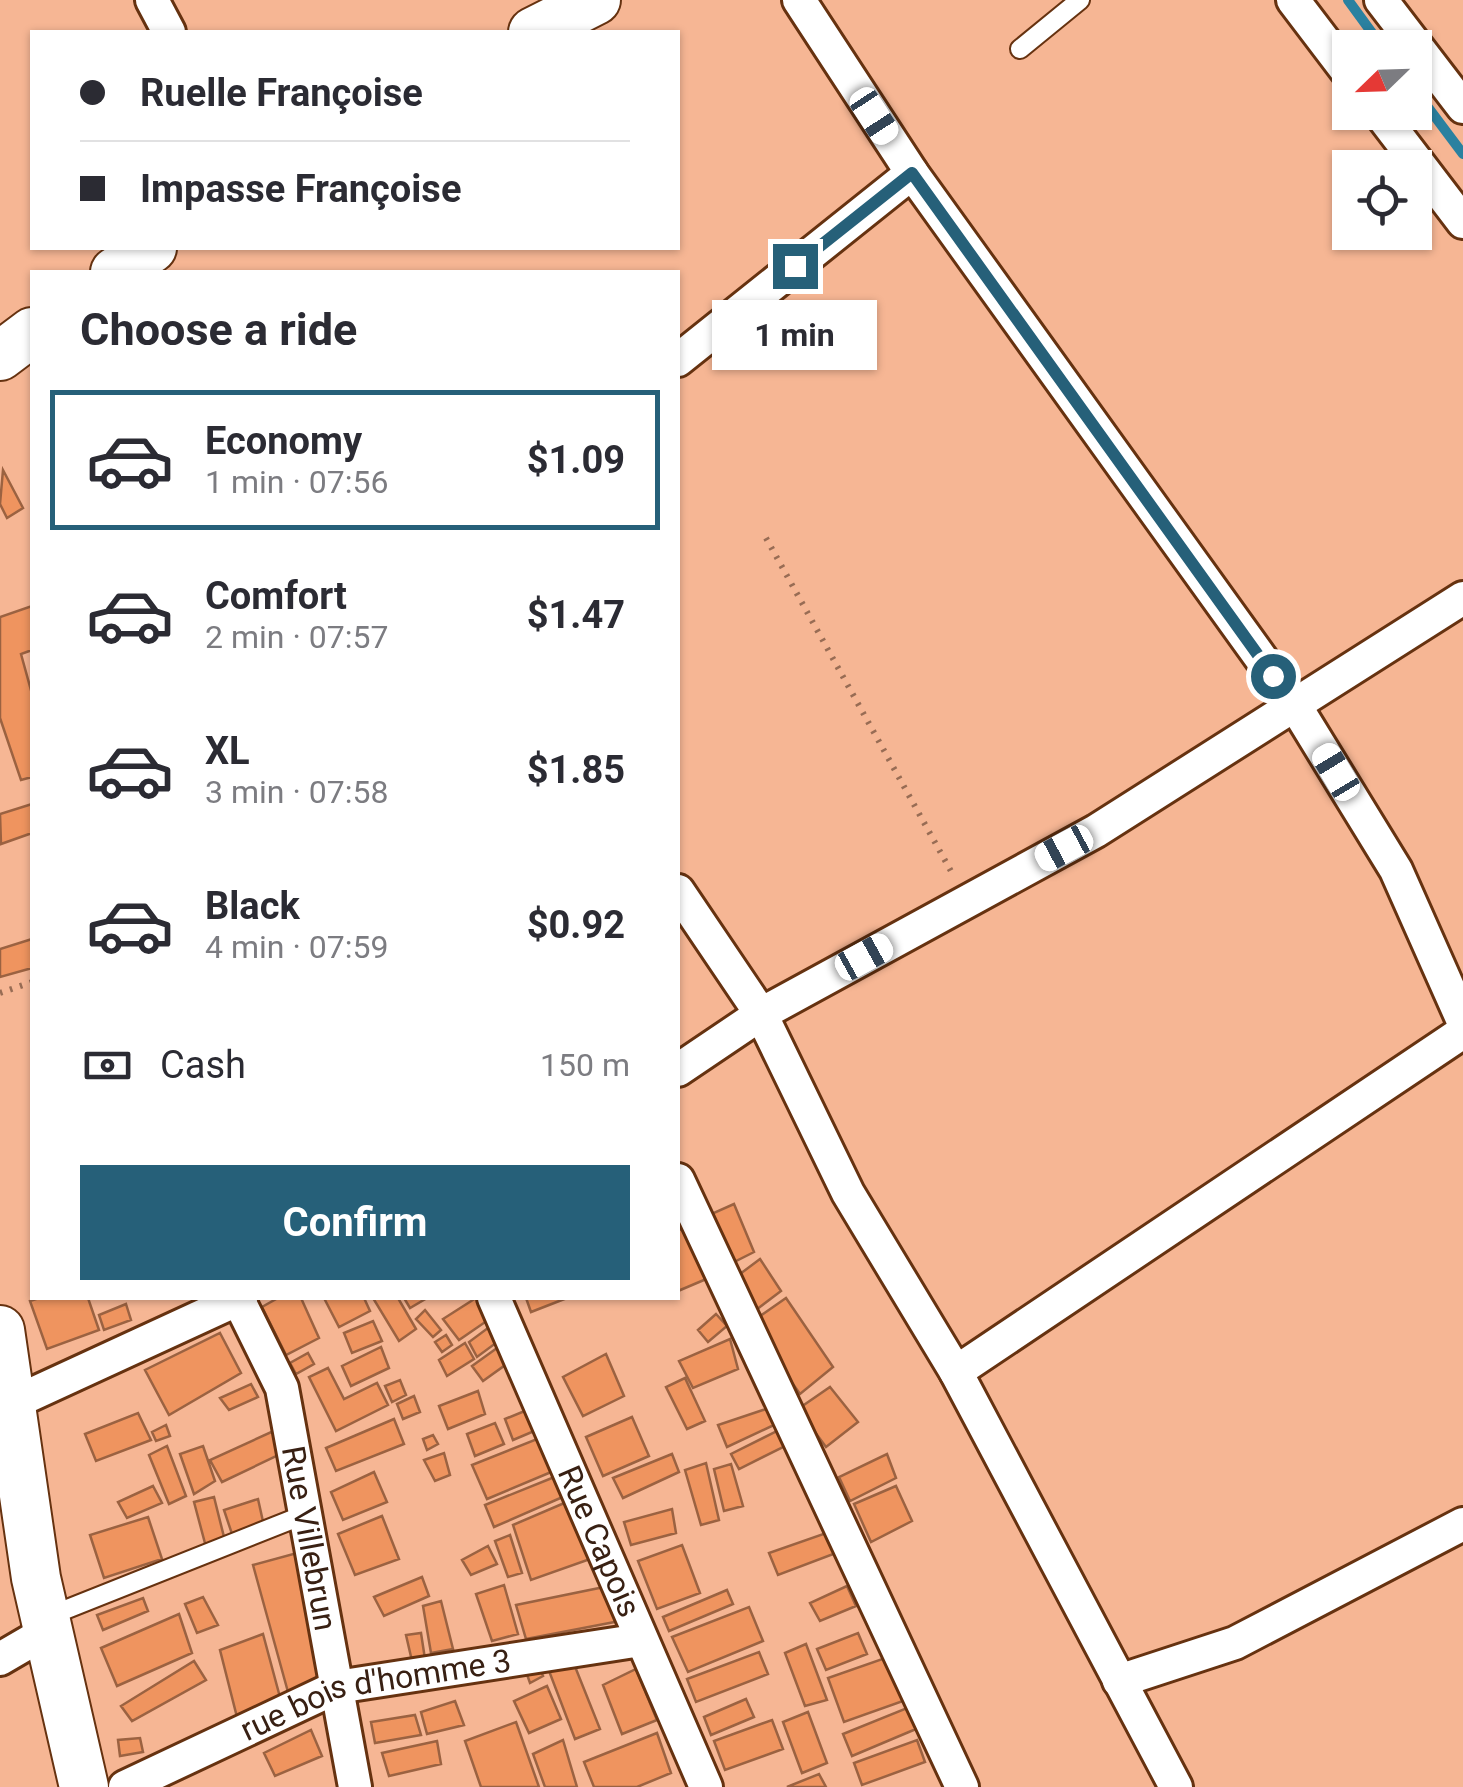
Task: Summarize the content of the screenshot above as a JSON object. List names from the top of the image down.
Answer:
{
  "streets": {
    "street": ["Rue Villebrun", "Rue Capois", "rue bois d'homme 3"]
  },
  "crossings": [
    ["Rue Villebrun", "rue bois d'homme 3"],
    ["Rue Capois", "rue bois d'homme 3"]
  ],
  "north": "bottom left",
  "page": {
    "banner": ["Ruelle Françoise", "Impasse Françoise"],
    "heading": "Choose a ride",
    "bubble": "1 min",
    "list": [
      {
        "name": "Economy",
        "note": "1 min · 07:56",
        "value": "$1.09"
      },
      {
        "name": "Comfort",
        "note": "2 min · 07:57",
        "value": "$1.47"
      },
      {
        "name": "XL",
        "note": "3 min · 07:58",
        "value": "$1.85"
      },
      {
        "name": "Black",
        "note": "4 min · 07:59",
        "value": "$0.92"
      }
    ],
    "pay": ["Cash", "150 m"],
    "buttons": "Confirm"
  }
}
